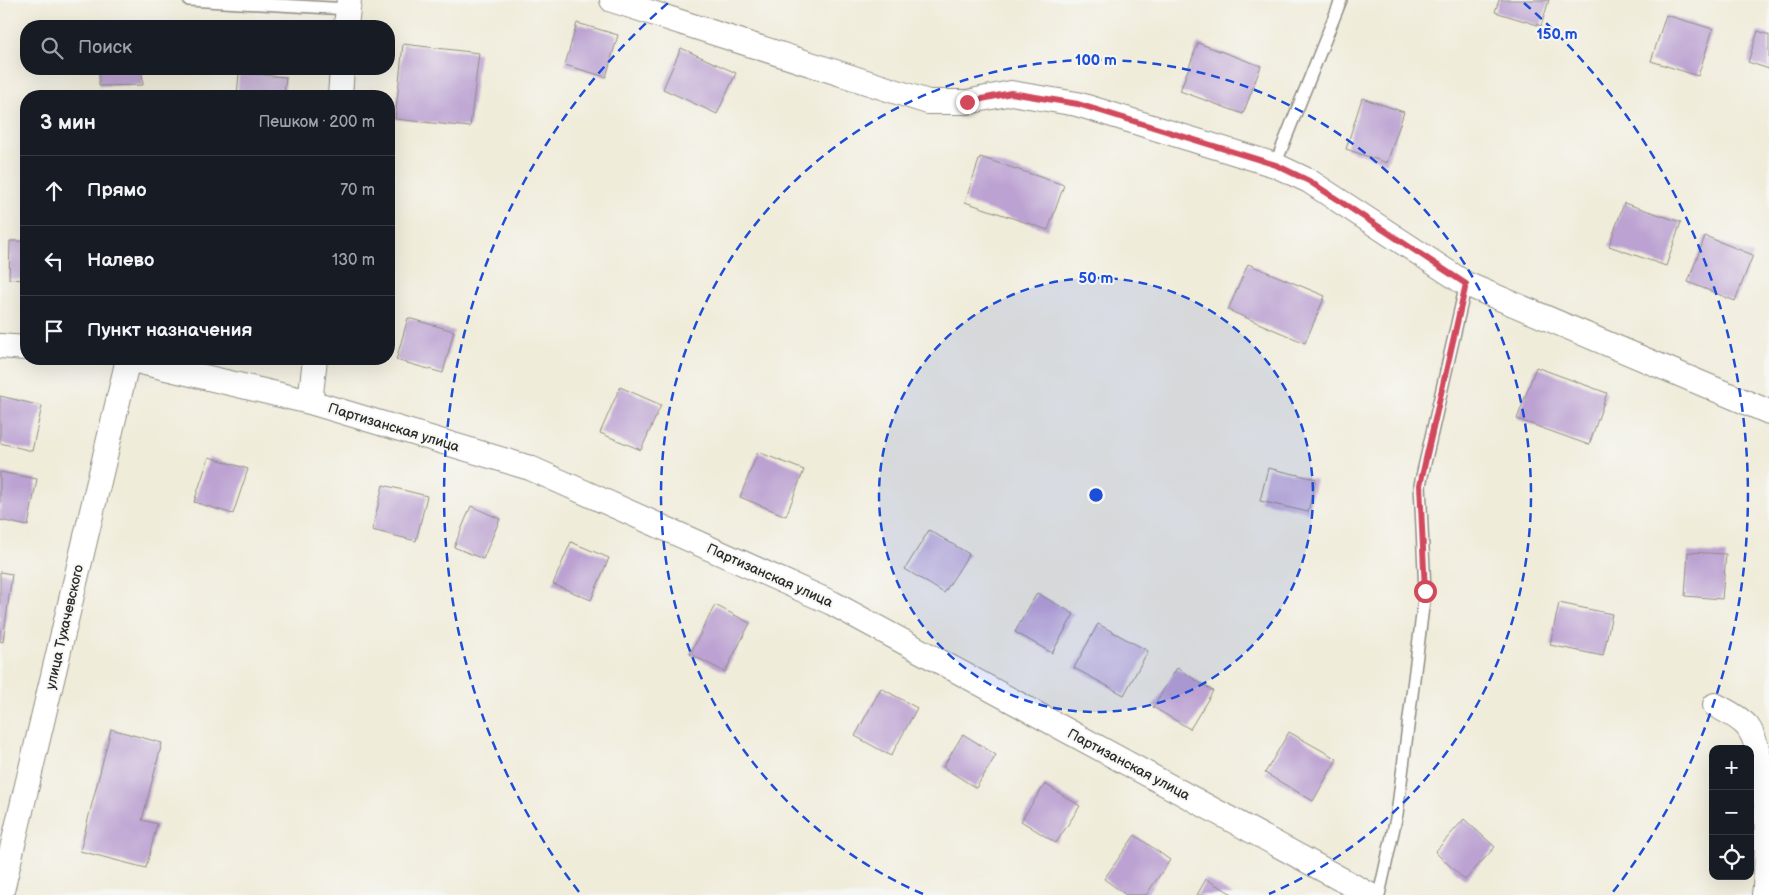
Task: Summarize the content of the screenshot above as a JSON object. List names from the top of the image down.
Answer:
{
  "streets": {
    "street": ["Партизанская улица", "улица Тухачевского"]
  },
  "page": {
    "search": "Поиск",
    "heading": ["3 мин", "Пешком · 200 m"],
    "list": [
      ["Прямо", "70 m"],
      ["Налево", "130 m"],
      "Пункт назначения"
    ],
    "map_buttons": ["+", "−"]
  },
  "rings": ["150 m", "100 m", "50 m"]
}
